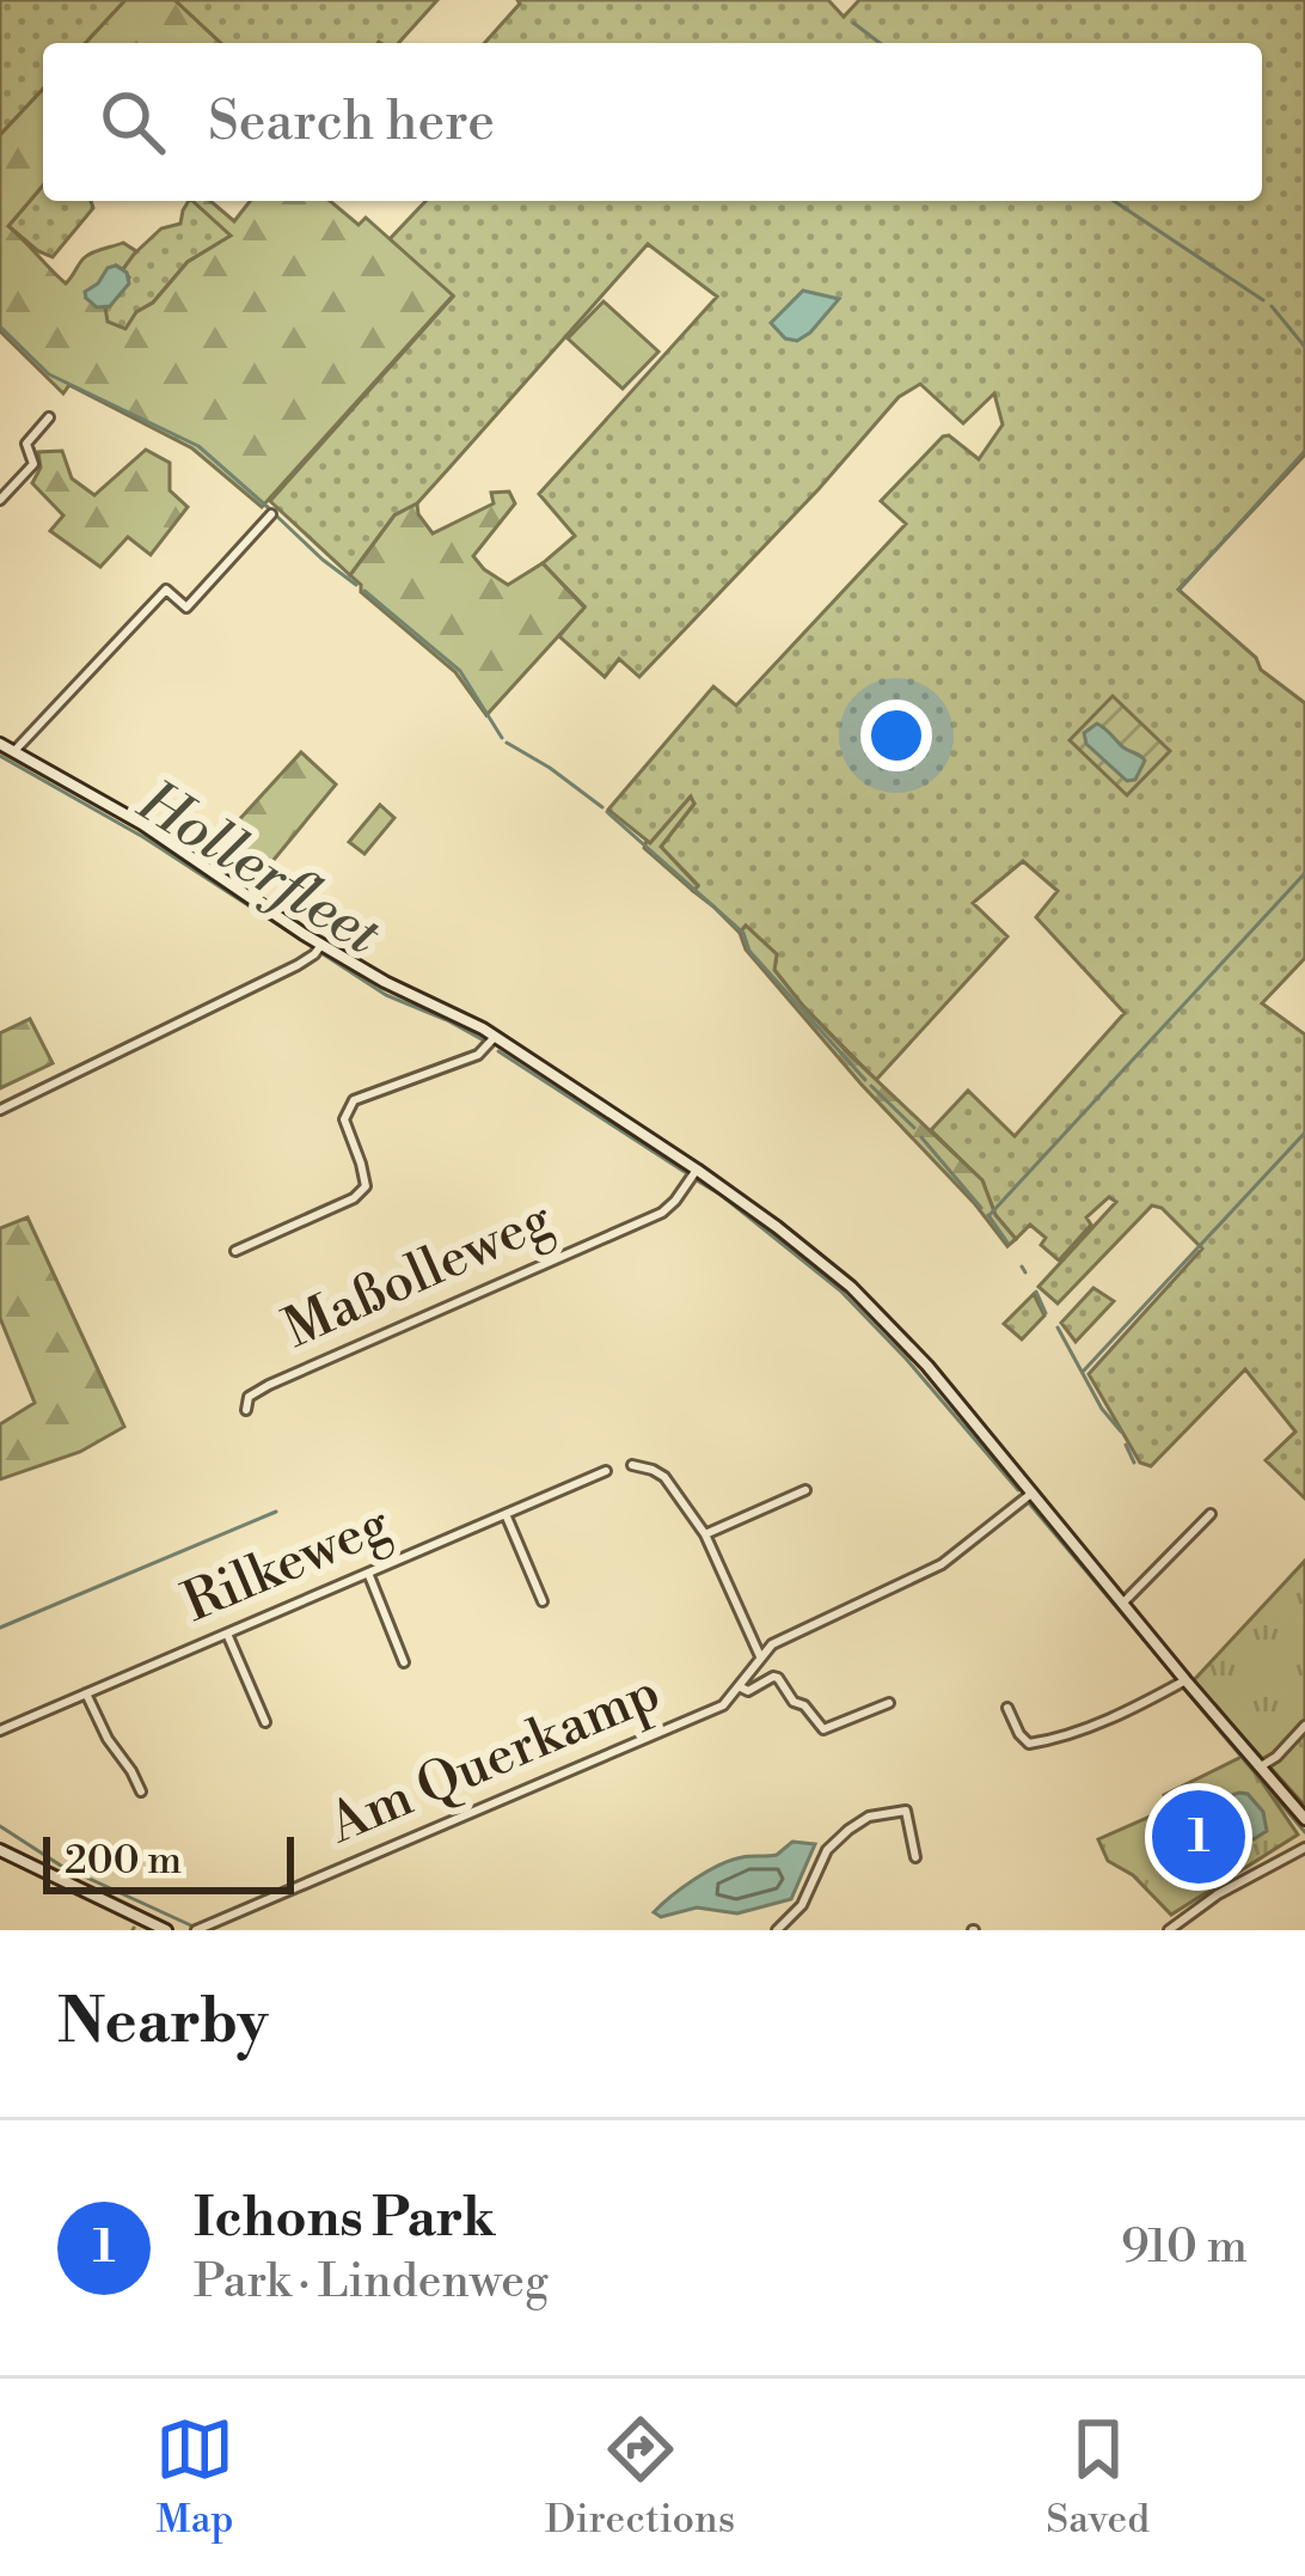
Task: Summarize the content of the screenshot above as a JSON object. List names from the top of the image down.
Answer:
{
  "streets": {
    "street": ["Maßolleweg", "Rilkeweg", "Am Querkamp"]
  },
  "water": ["Hollerfleet"],
  "scale_bar": "200 m",
  "page": {
    "search": "Search here",
    "pins": "1",
    "scale": "200 m",
    "heading": "Nearby",
    "list": [
      {
        "mark": "1",
        "name": "Ichons Park",
        "note": "Park · Lindenweg",
        "value": "910 m"
      }
    ],
    "nav": ["Map", "Directions", "Saved"]
  }
}
